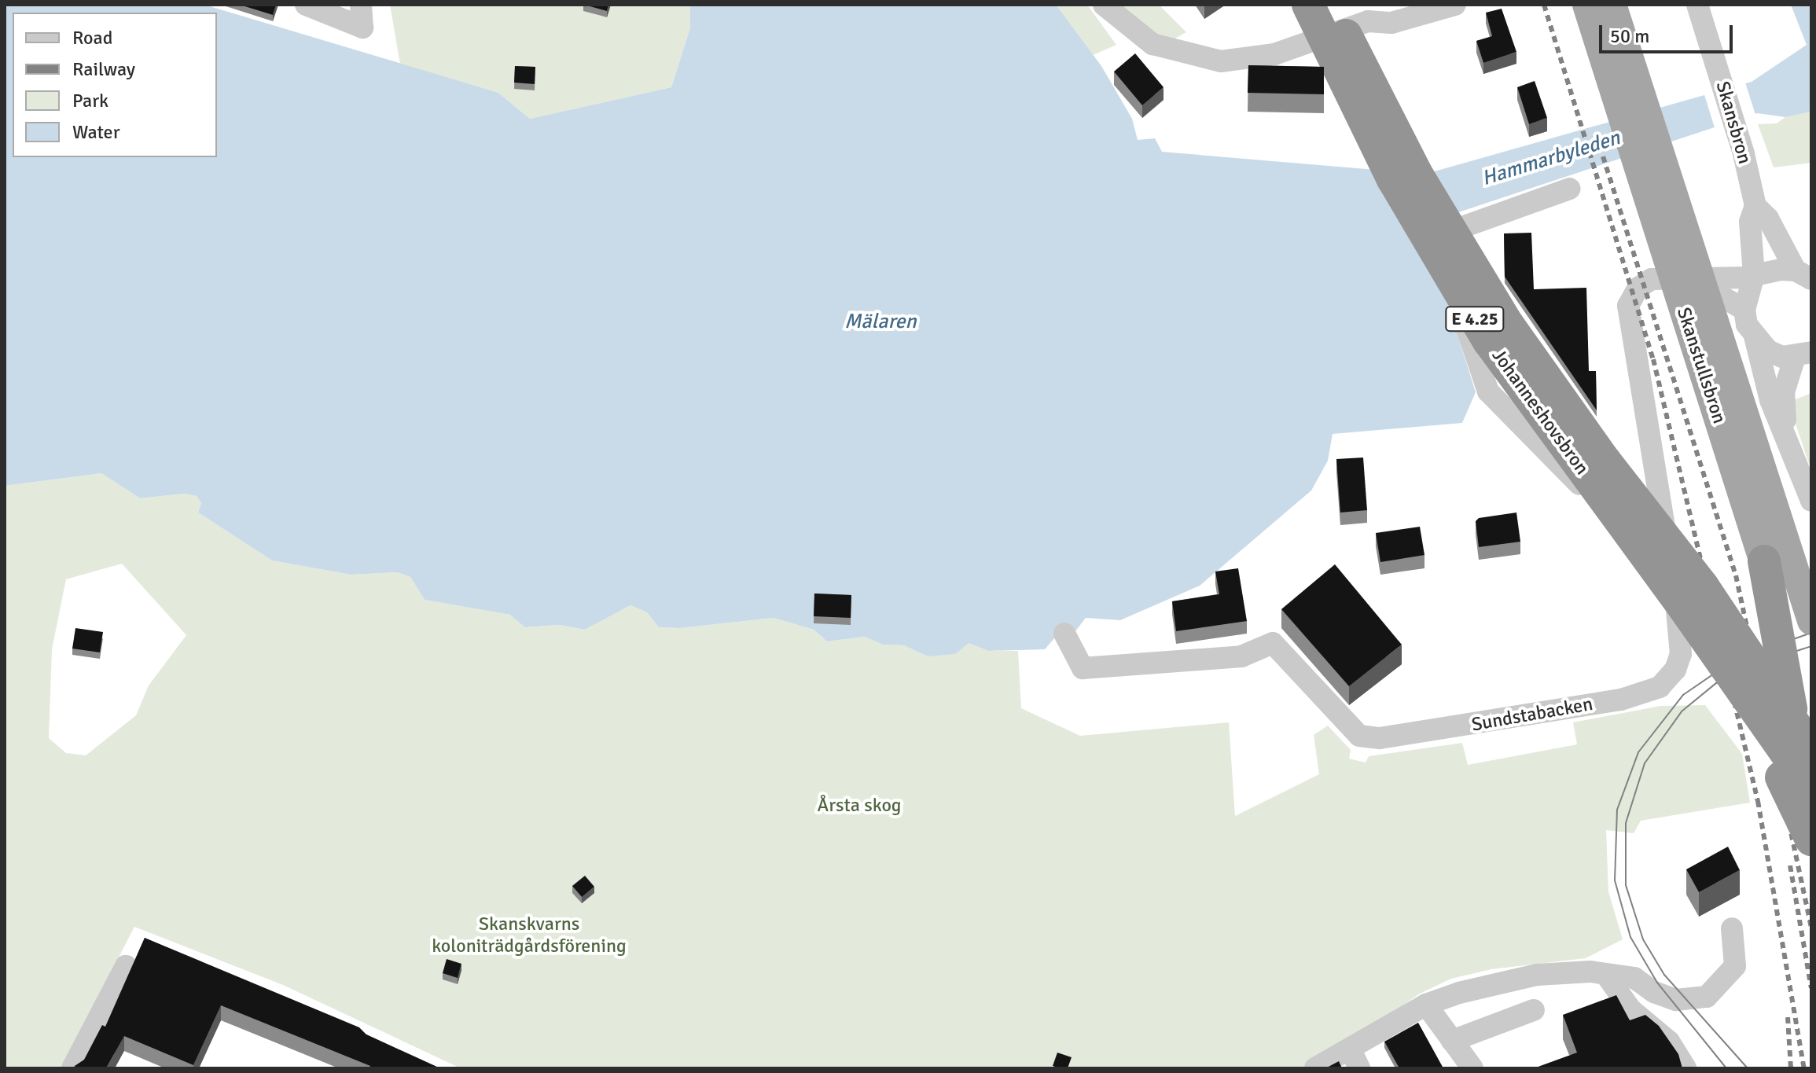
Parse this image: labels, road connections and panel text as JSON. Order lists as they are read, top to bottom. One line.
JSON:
{"streets":{"highway":["E 4.25","Johanneshovsbron"],"main road":["Skanstullsbron"],"street":["Skansbron","Sundstabacken"]},"crossings":[["Skansbron","Sundstabacken"]],"water":["Hammarbyleden","Mälaren"],"parks":["Årsta skog","Skanskvarns koloniträdgårdsförening"],"legend":["Road","Railway","Park","Water"],"scale_bar":"50 m"}
